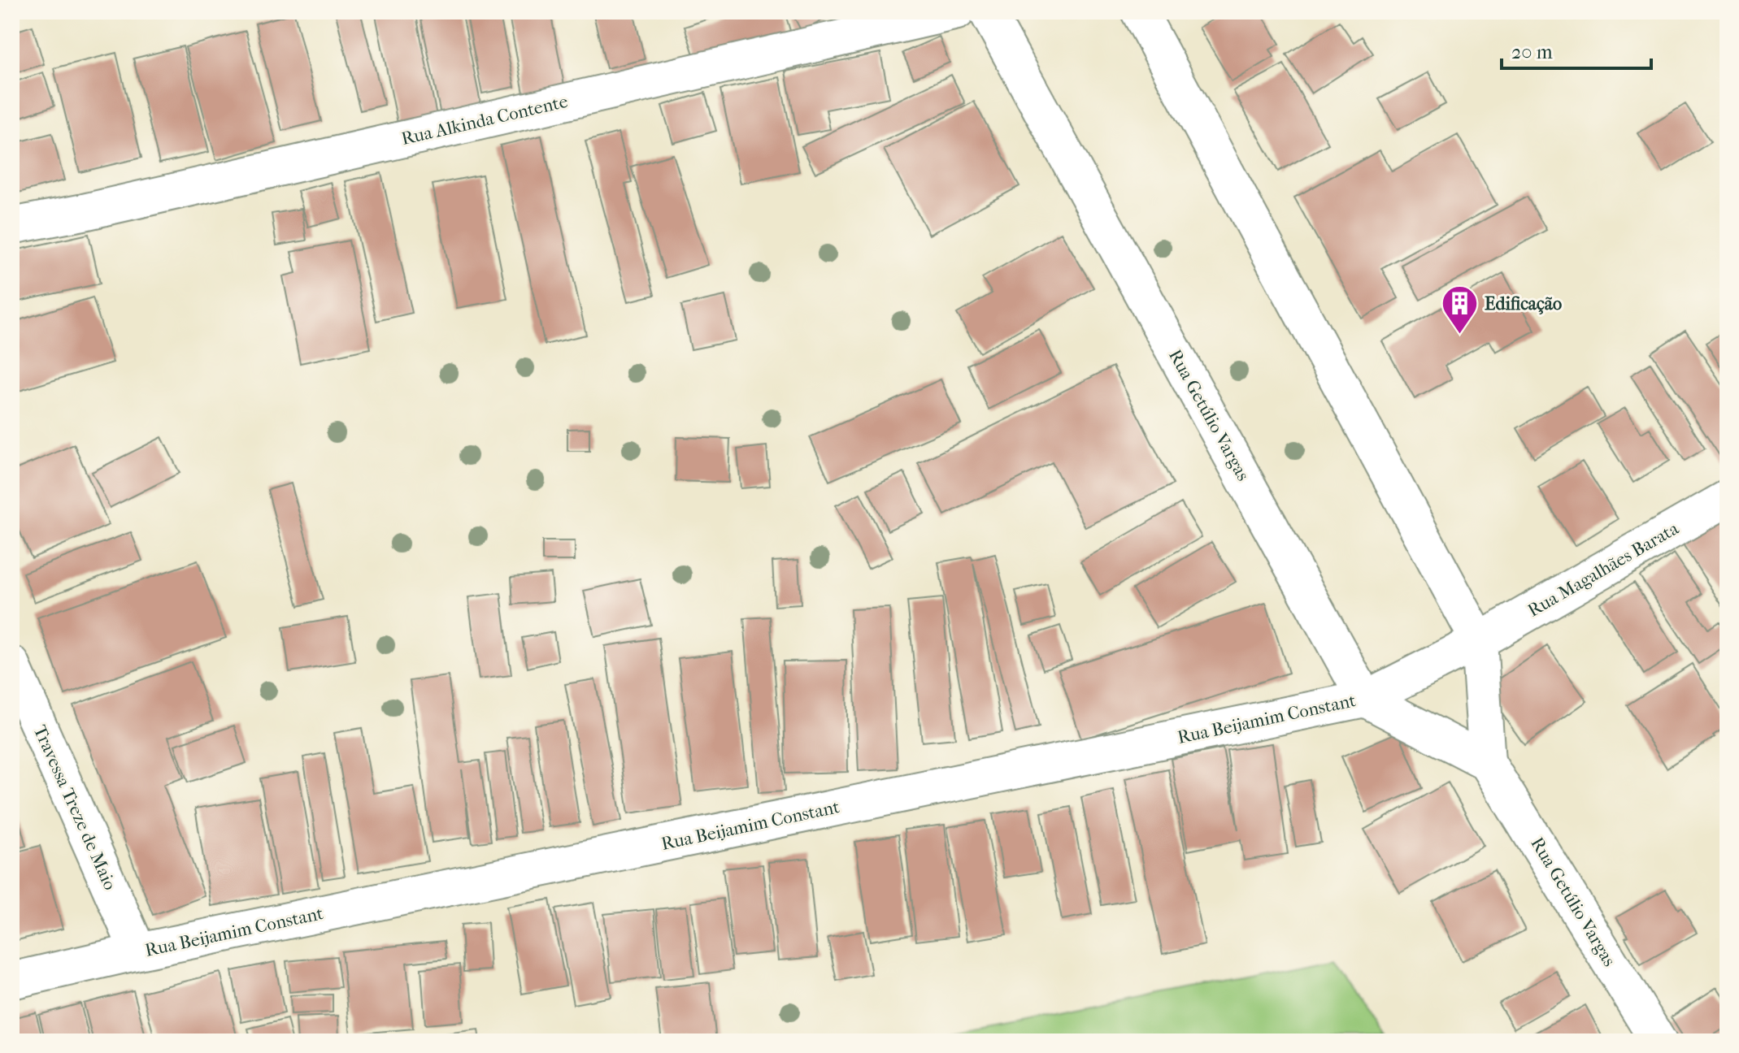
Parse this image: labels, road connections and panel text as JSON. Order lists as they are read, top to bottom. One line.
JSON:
{"streets":{"street":["Rua Alkinda Contente","Rua Getúlio Vargas","Rua Magalhães Barata","Rua Beijamim Constant","Travessa Treze de Maio"]},"crossings":[["Rua Getúlio Vargas","Rua Magalhães Barata"],["Rua Getúlio Vargas","Rua Beijamim Constant"],["Rua Magalhães Barata","Rua Beijamim Constant"],["Rua Beijamim Constant","Travessa Treze de Maio"]],"places":{"building":["Edificação"]},"scale_bar":"20 m"}
